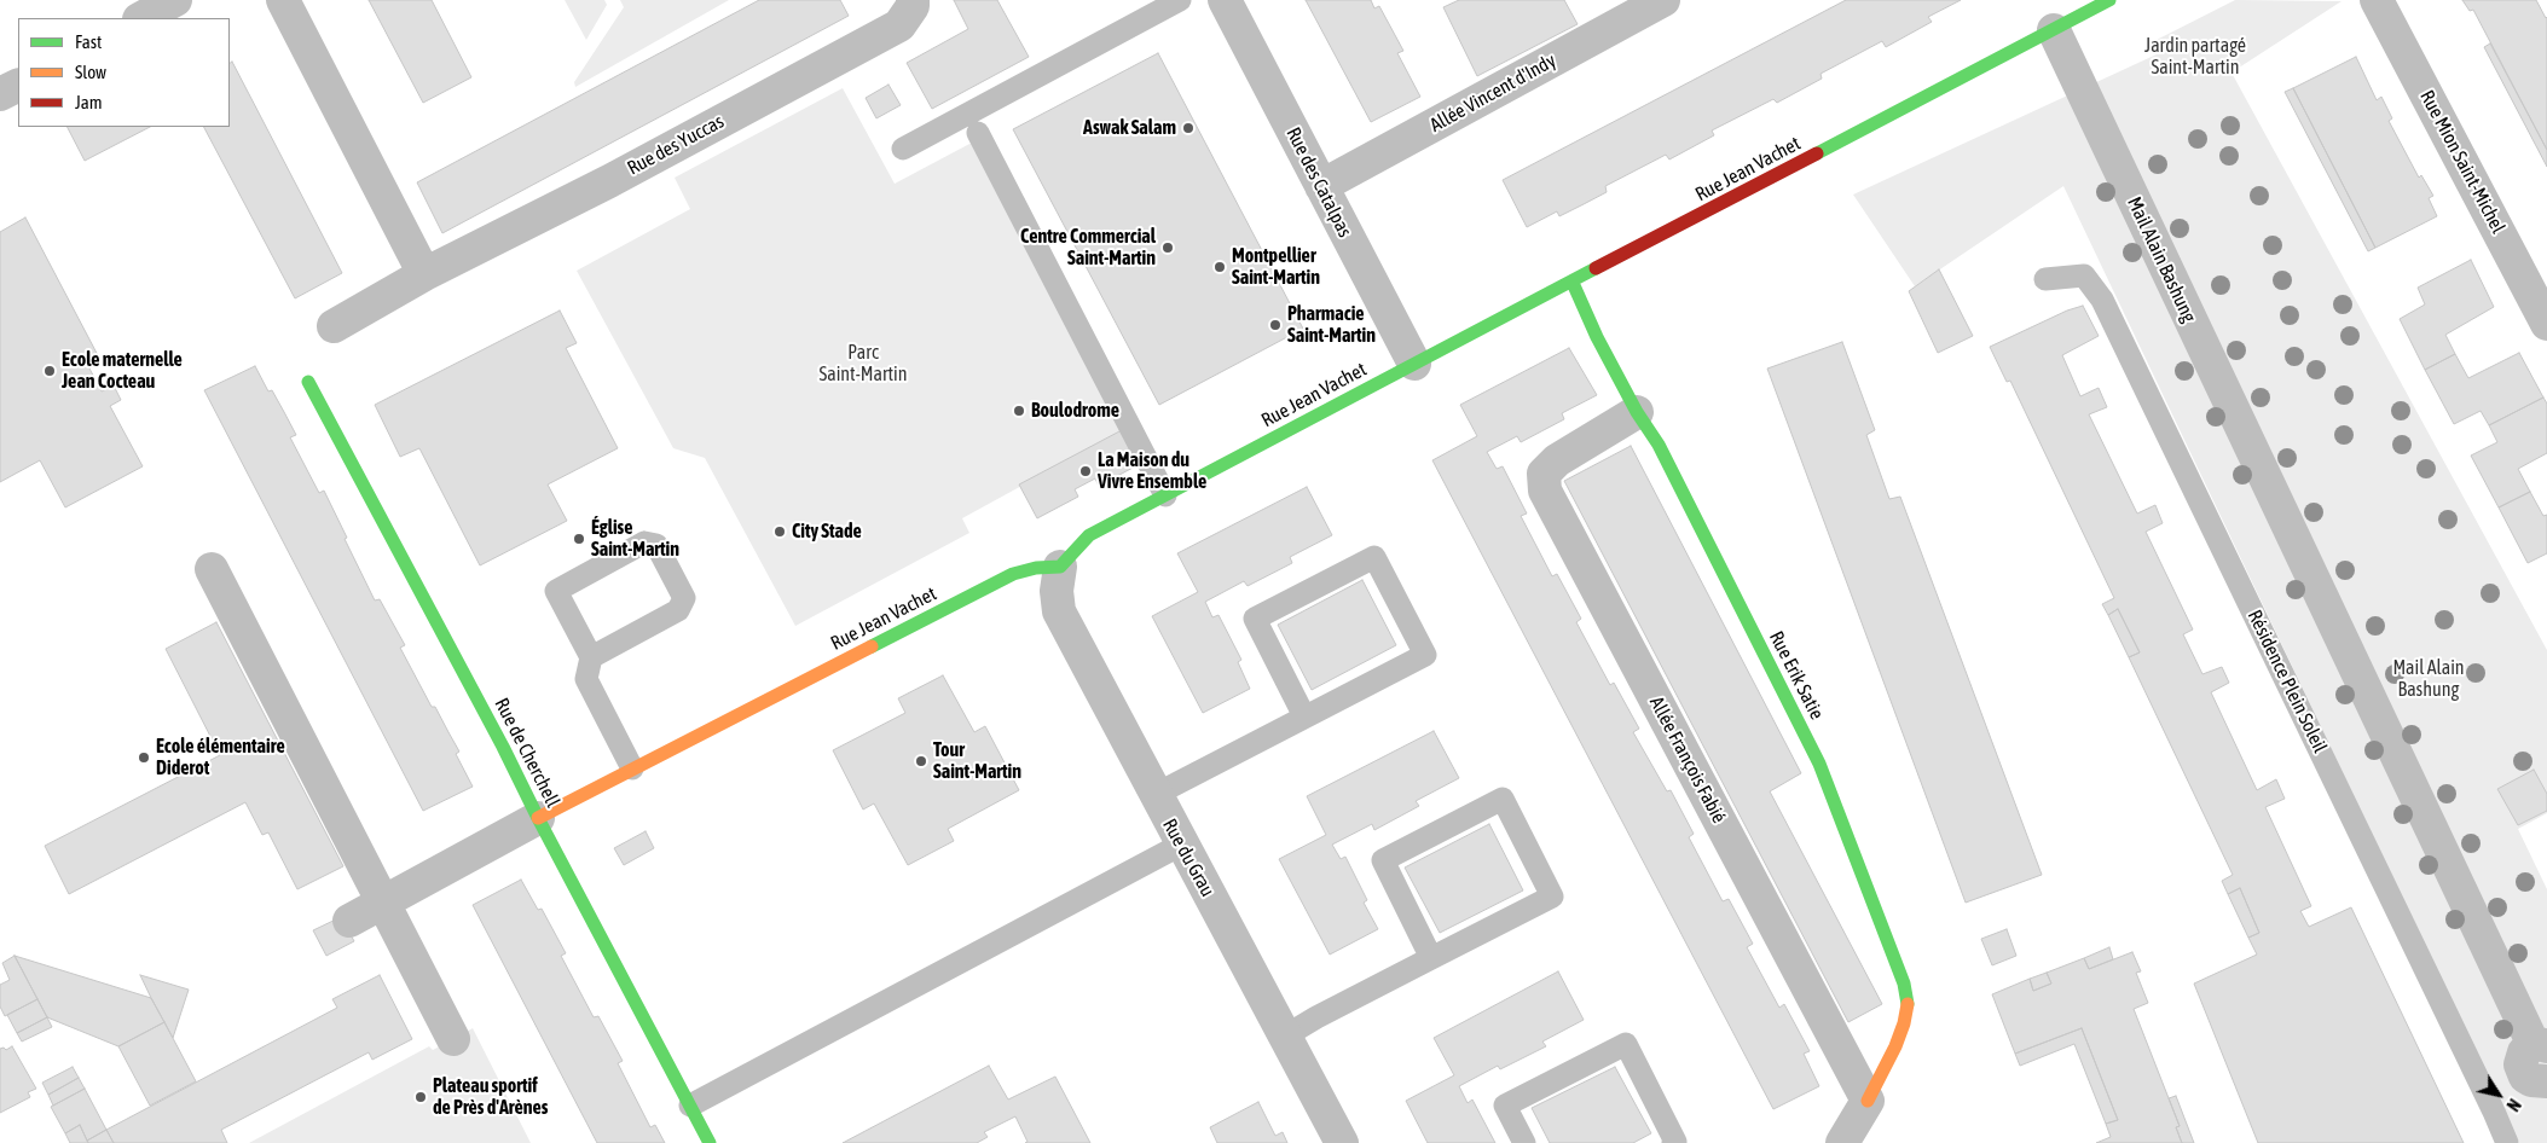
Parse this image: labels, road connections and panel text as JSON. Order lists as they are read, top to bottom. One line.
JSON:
{"streets":{"street":["Allée Vincent d'Indy","Rue des Yuccas","Rue Mion Saint-Michel","Rue Jean Vachet","Rue des Catalpas","Mail Alain Bashung","Rue Erik Satie","Rue de Cherchell","Allée François Fabié","Rue du Grau"],"lane":["Résidence Plein Soleil"]},"crossings":[["Allée Vincent d'Indy","Rue des Catalpas"],["Rue Jean Vachet","Rue des Catalpas"],["Rue Jean Vachet","Mail Alain Bashung"],["Rue Jean Vachet","Rue Erik Satie"],["Rue Jean Vachet","Rue de Cherchell"],["Rue Jean Vachet","Rue du Grau"],["Rue Erik Satie","Allée François Fabié"]],"parks":["Jardin partagé Saint-Martin","Parc Saint-Martin","Mail Alain Bashung"],"places":["Aswak Salam","Centre Commercial Saint-Martin","Montpellier Saint-Martin","Pharmacie Saint-Martin","Ecole maternelle Jean Cocteau","Boulodrome","La Maison du Vivre Ensemble","City Stade","Église Saint-Martin","Ecole élémentaire Diderot","Tour Saint-Martin","Plateau sportif de Près d'Arènes"],"legend":["Fast","Slow","Jam"],"north":"bottom right"}
